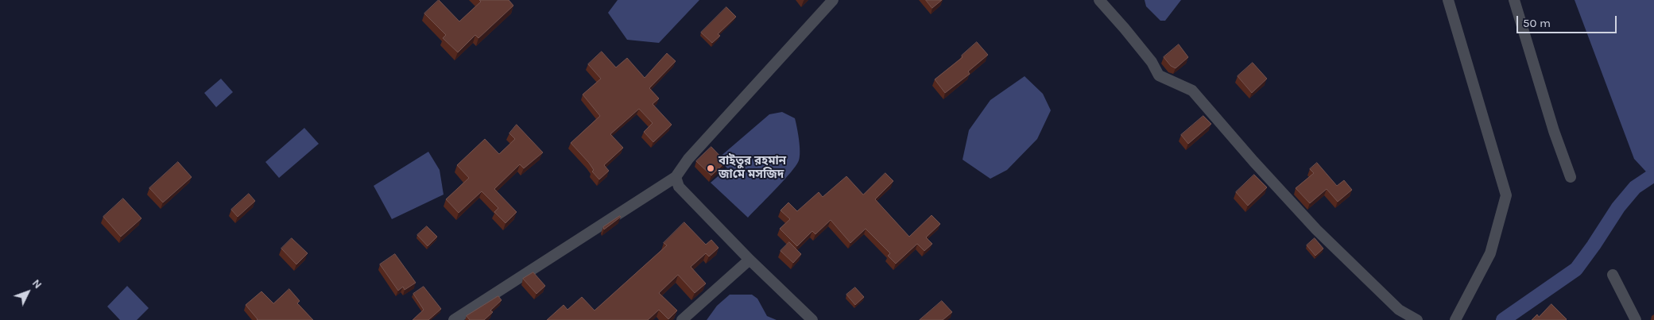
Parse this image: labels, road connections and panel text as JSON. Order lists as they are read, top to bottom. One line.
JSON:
{"places":["বাইতুর রহমান জা‌মে মস‌জিদ"],"scale_bar":"50 m","north":"top right"}
